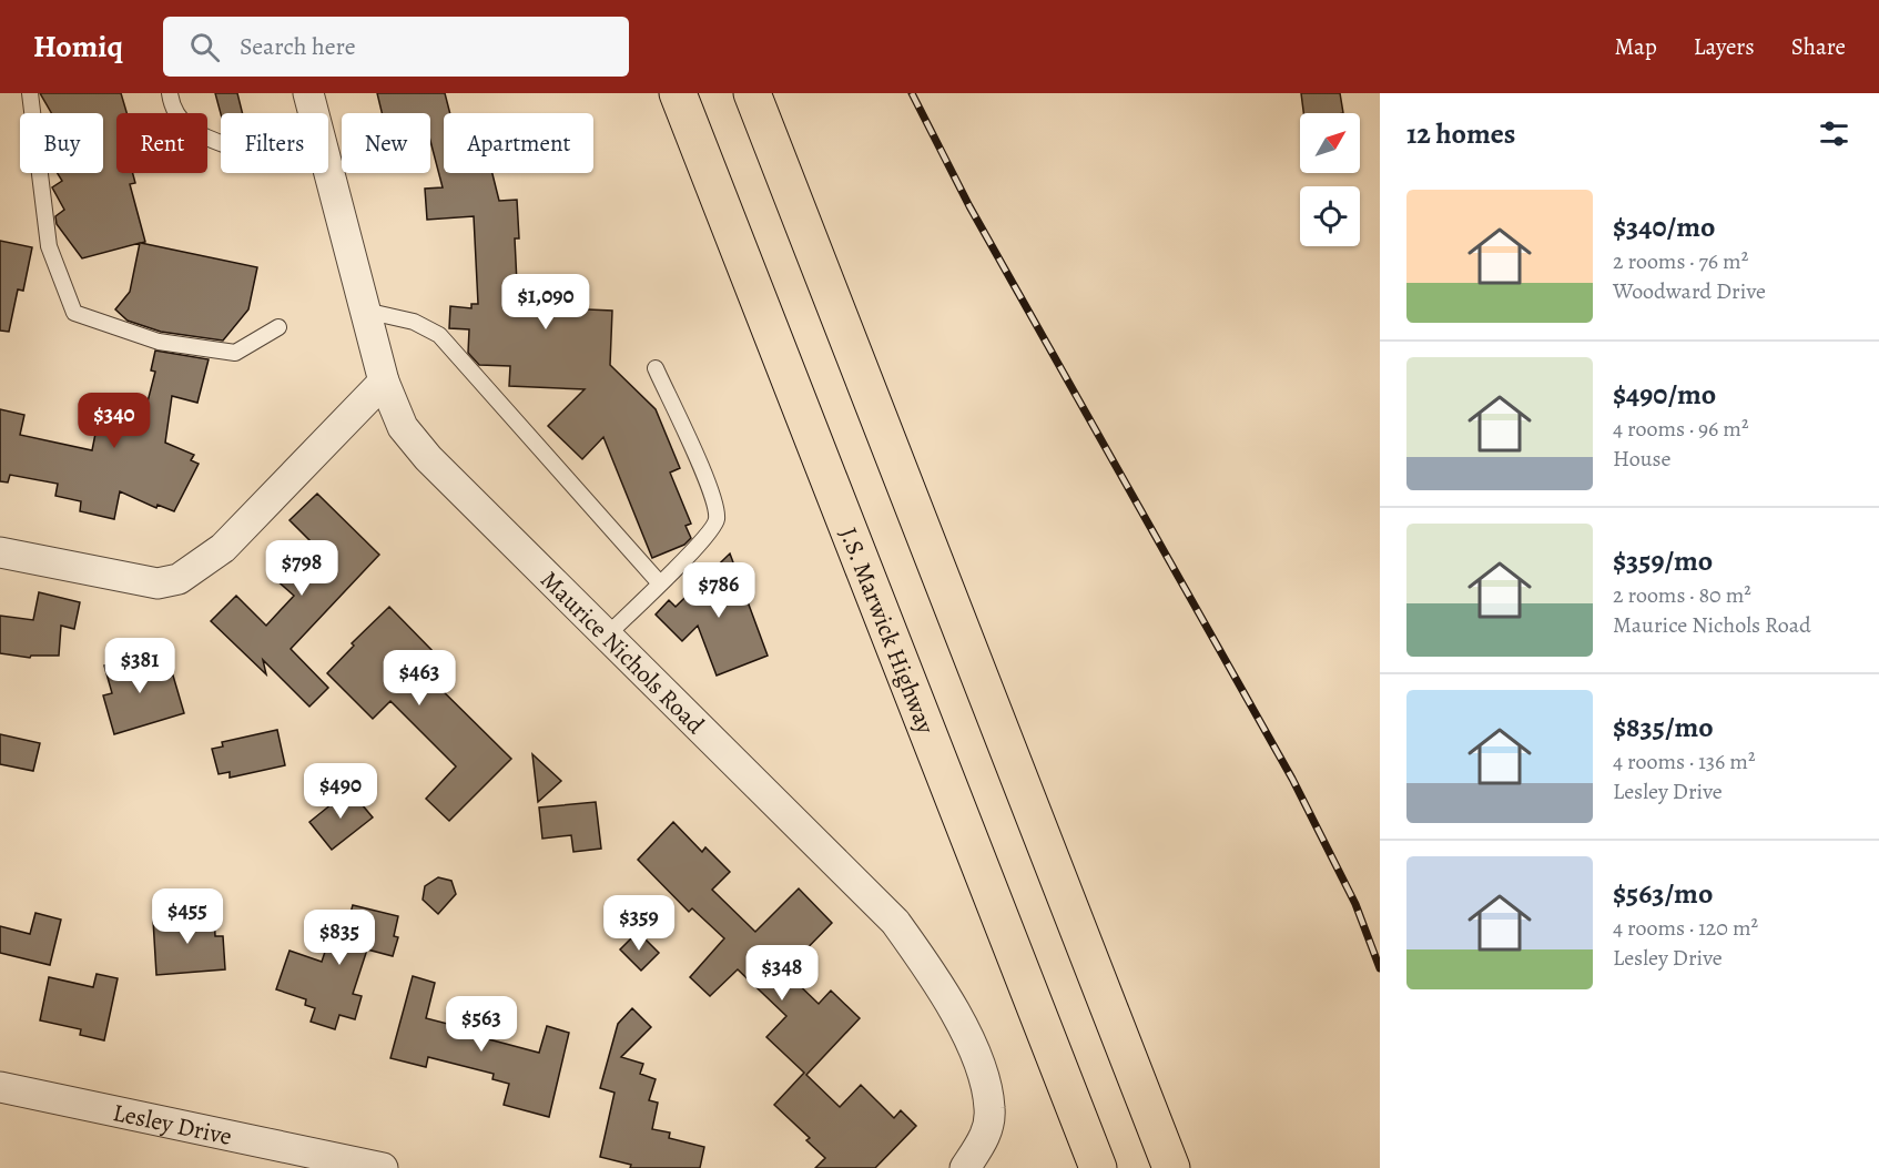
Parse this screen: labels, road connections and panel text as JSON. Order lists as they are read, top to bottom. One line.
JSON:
{"streets":{"highway":["J.S. Marwick Highway"],"street":["Maurice Nichols Road","Lesley Drive"]},"north":"top right","page":{"header":"Homiq","search":"Search here","nav":["Map","Layers","Share"],"heading":"12 homes","chip":["Buy","Rent","Filters","New","Apartment"],"list":[{"name":"$340/mo","note":"2 rooms · 76 m² · Woodward Drive"},{"name":"$490/mo","note":"4 rooms · 96 m² · House"},{"name":"$359/mo","note":"2 rooms · 80 m² · Maurice Nichols Road"},{"name":"$835/mo","note":"4 rooms · 136 m² · Lesley Drive"},{"name":"$563/mo","note":"4 rooms · 120 m² · Lesley Drive"}],"price":["$1,090","$340","$798","$786","$381","$463","$490","$455","$359","$835","$348","$563"]}}
